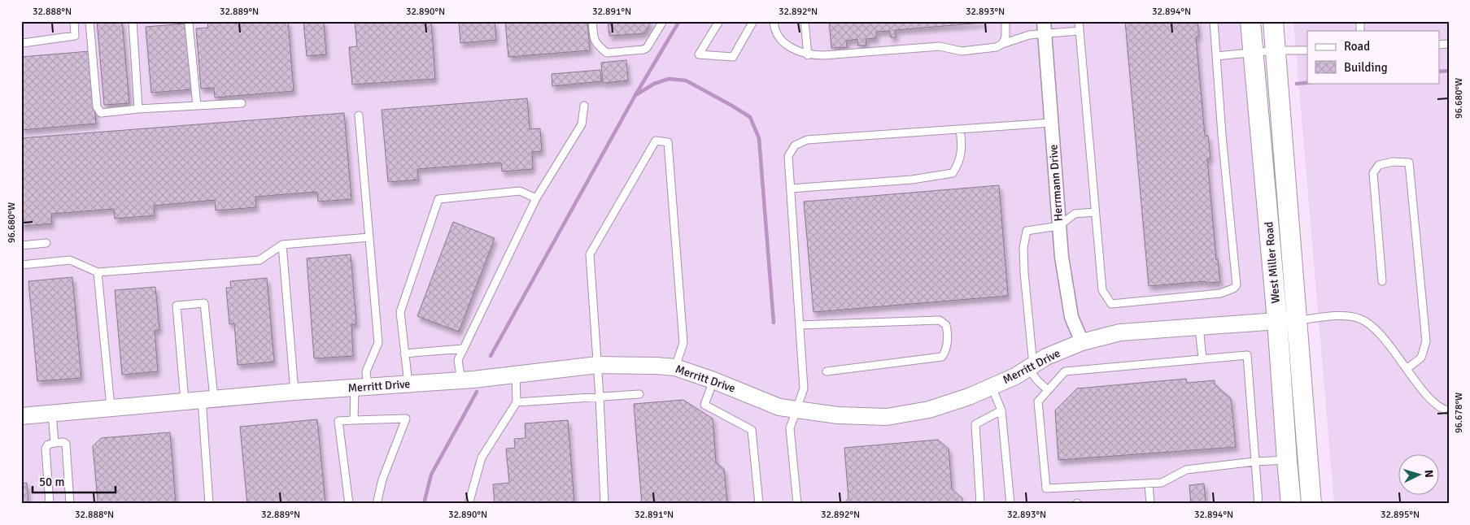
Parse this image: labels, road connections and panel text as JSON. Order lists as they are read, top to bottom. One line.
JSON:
{"streets":{"main road":["West Miller Road"],"street":["Herrmann Drive","Merritt Drive"]},"crossings":[["Herrmann Drive","Merritt Drive"],["West Miller Road","Merritt Drive"]],"legend":["Road","Building"],"scale_bar":"50 m","north":"right","coordinates":["32.888°N","32.889°N","32.890°N","32.891°N","32.892°N","32.893°N","32.894°N","96.680°W","96.678°W","32.895°N"]}
